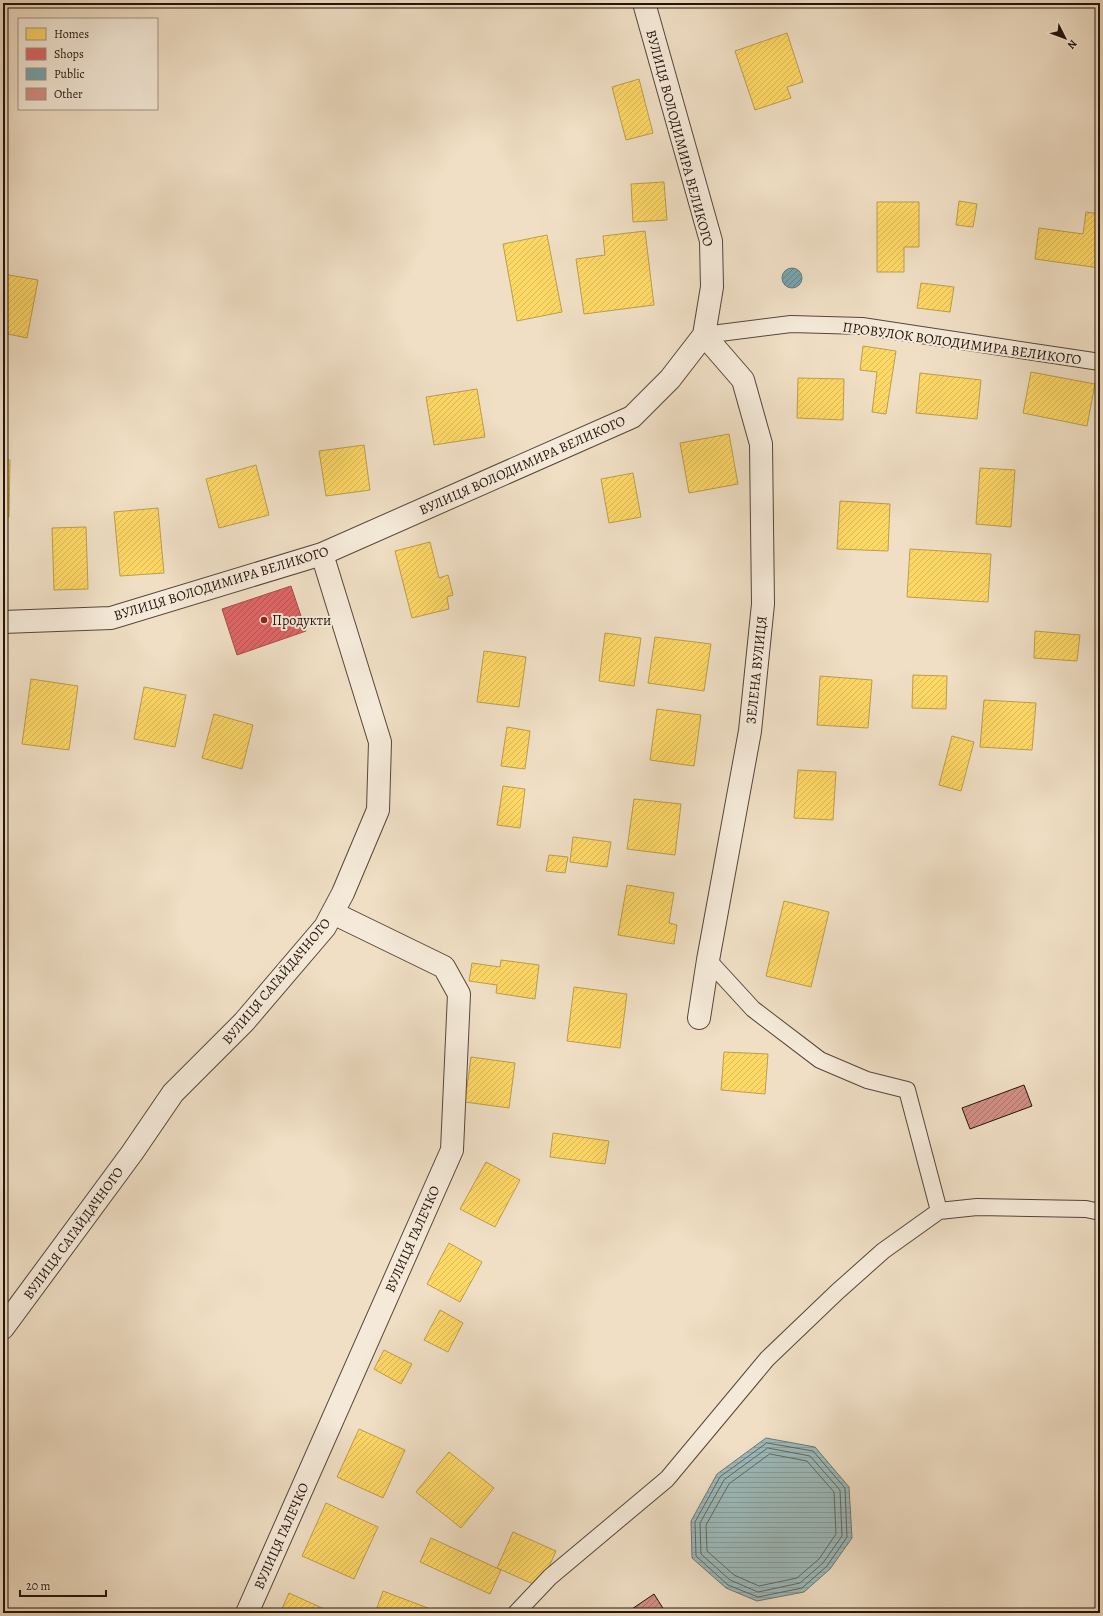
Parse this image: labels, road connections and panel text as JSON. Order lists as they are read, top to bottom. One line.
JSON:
{"streets":{"street":["ВУЛИЦЯ ВОЛОДИМИРА ВЕЛИКОГО","ЗЕЛЕНА ВУЛИЦЯ","ВУЛИЦЯ САГАЙДАЧНОГО","ВУЛИЦЯ ГАЛЕЧКО"],"lane":["ПРОВУЛОК ВОЛОДИМИРА ВЕЛИКОГО"]},"crossings":[["ВУЛИЦЯ ВОЛОДИМИРА ВЕЛИКОГО","ПРОВУЛОК ВОЛОДИМИРА ВЕЛИКОГО"],["ВУЛИЦЯ ВОЛОДИМИРА ВЕЛИКОГО","ЗЕЛЕНА ВУЛИЦЯ"],["ВУЛИЦЯ ВОЛОДИМИРА ВЕЛИКОГО","ВУЛИЦЯ САГАЙДАЧНОГО"],["ПРОВУЛОК ВОЛОДИМИРА ВЕЛИКОГО","ЗЕЛЕНА ВУЛИЦЯ"],["ВУЛИЦЯ САГАЙДАЧНОГО","ВУЛИЦЯ ГАЛЕЧКО"]],"places":["Продукти"],"legend":["Homes","Shops","Public","Other"],"scale_bar":"20 m","north":"bottom right"}
